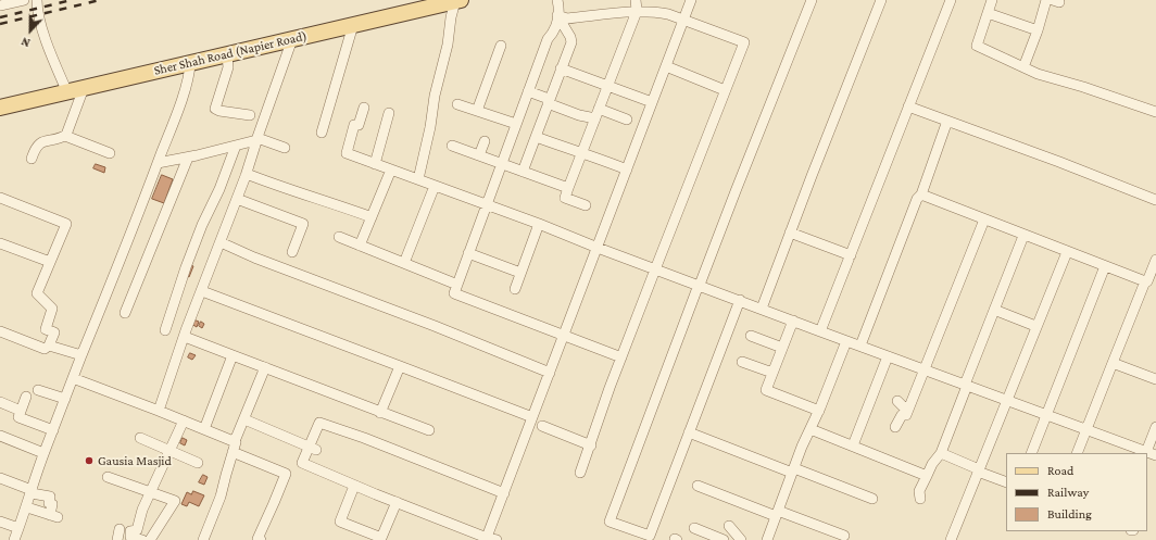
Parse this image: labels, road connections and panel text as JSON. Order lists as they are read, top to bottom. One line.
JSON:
{"streets":{"main road":["Sher Shah Road (Napier Road)"]},"places":["Gausia Masjid"],"legend":["Road","Railway","Building"],"north":"bottom"}
